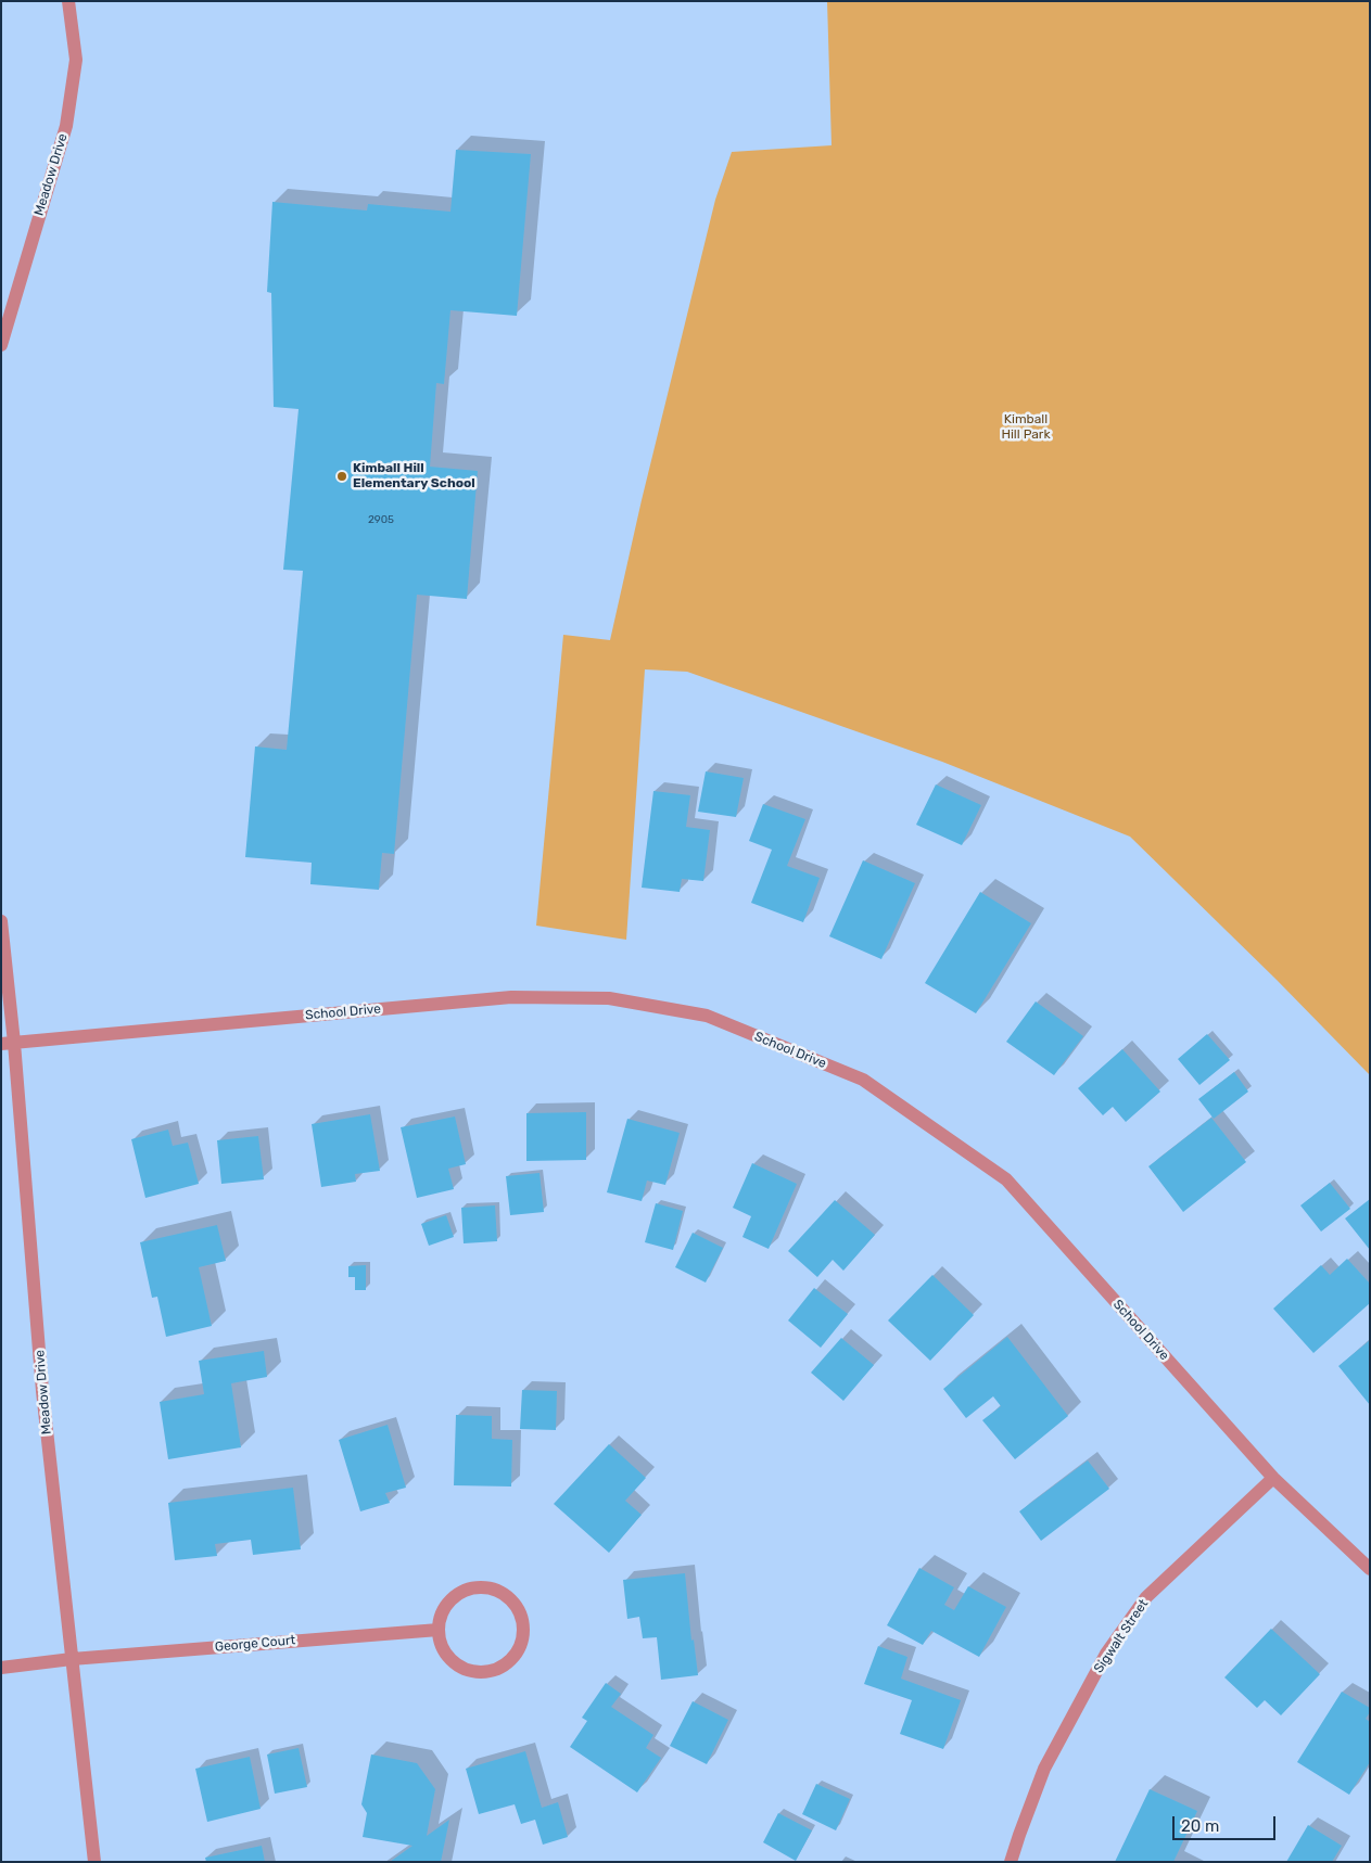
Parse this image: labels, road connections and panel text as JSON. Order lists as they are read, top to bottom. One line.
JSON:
{"streets":{"street":["Meadow Drive","School Drive","Sigwalt Street","George Court"]},"crossings":[["Meadow Drive","School Drive"],["Meadow Drive","George Court"],["School Drive","Sigwalt Street"]],"parks":["Kimball Hill Park"],"places":["Kimball Hill Elementary School"],"house_numbers":["2905"],"scale_bar":"20 m"}
